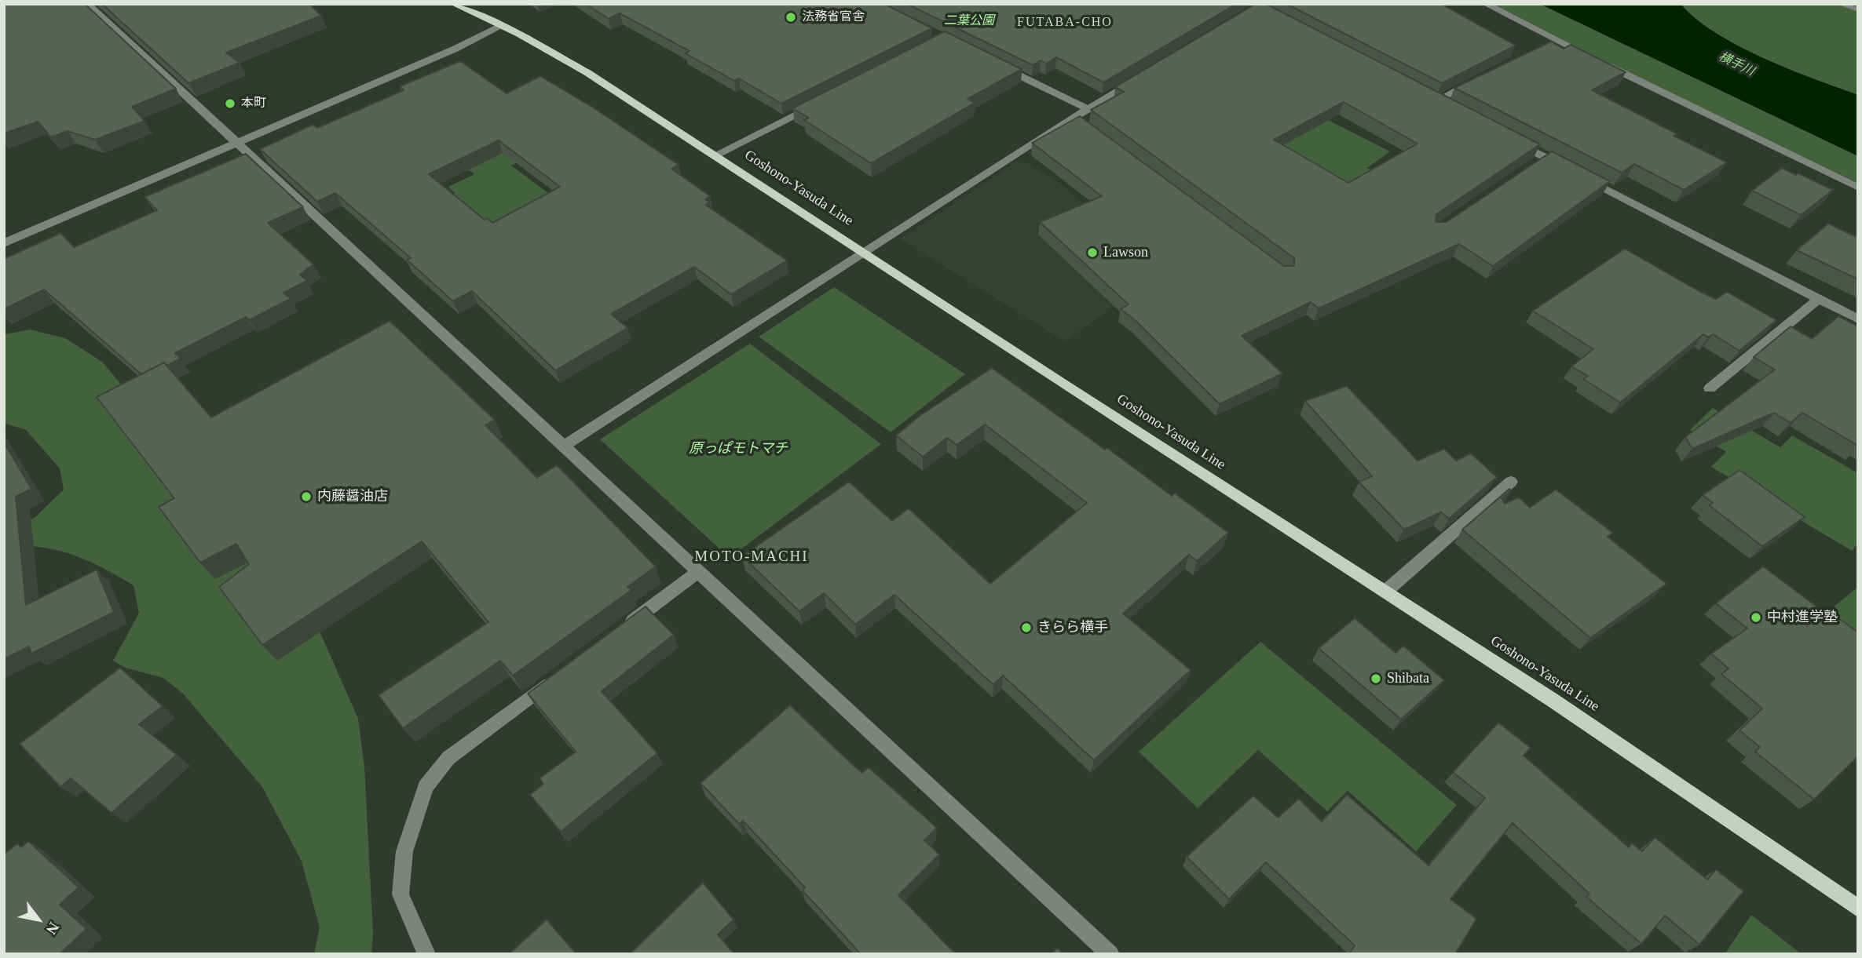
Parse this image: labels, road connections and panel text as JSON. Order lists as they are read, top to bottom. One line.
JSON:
{"streets":{"main road":["Goshono-Yasuda Line"]},"districts":["FUTABA-CHO","MOTO-MACHI"],"water":["横手川"],"parks":["二葉公園","原っぱモトマチ"],"places":["法務省官舎","本町","Lawson","内藤醤油店","中村進学塾","きらら横手","Shibata"],"north":"bottom right"}
